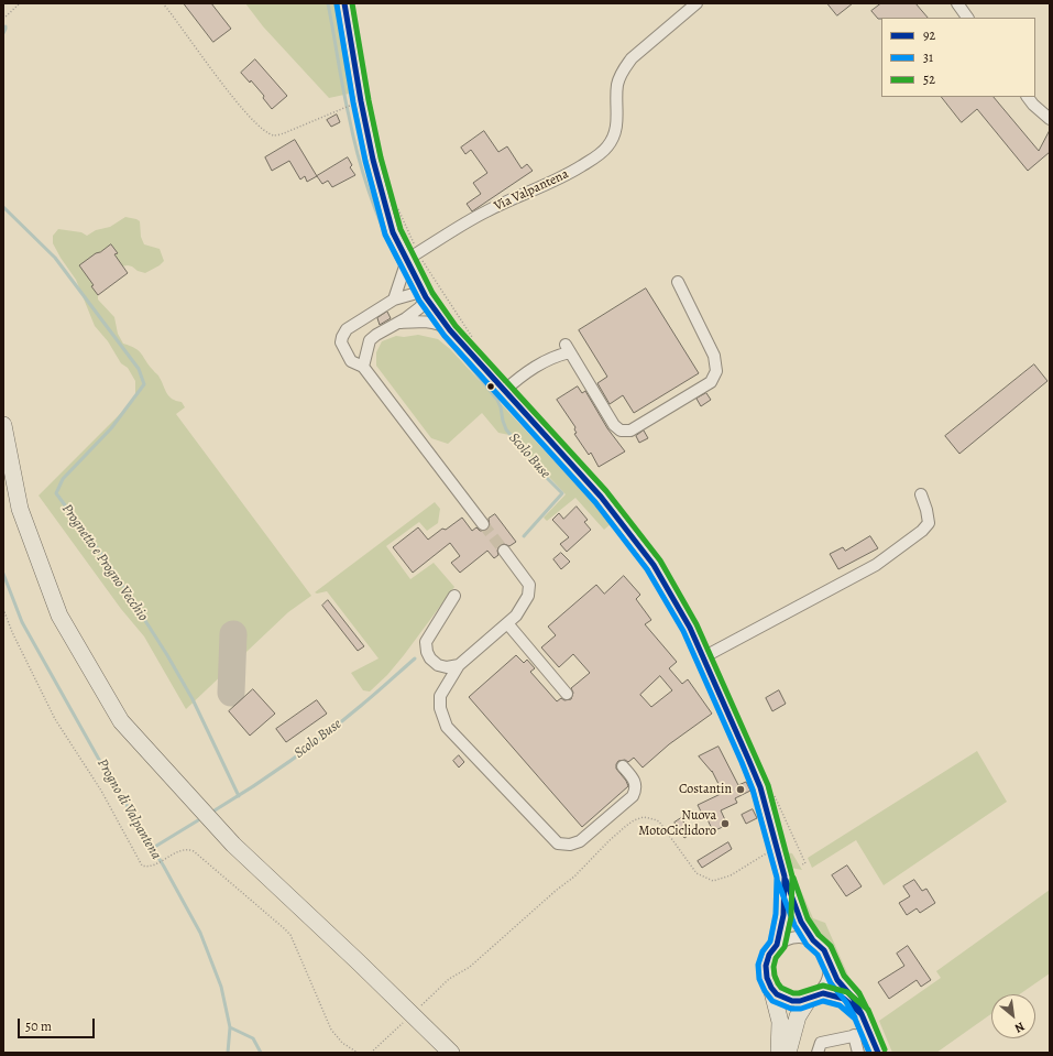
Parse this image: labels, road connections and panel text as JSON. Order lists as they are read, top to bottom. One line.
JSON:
{"streets":{"street":["Via Valpantena"]},"water":["Scolo Buse","Prognetto e Progno Vecchio","Progno di Valpantena"],"places":["Costantin","Nuova MotoCiclidoro"],"lines":["transit line 92","transit line 52","transit line 31"],"legend":["92","31","52"],"scale_bar":"50 m","north":"bottom right"}
